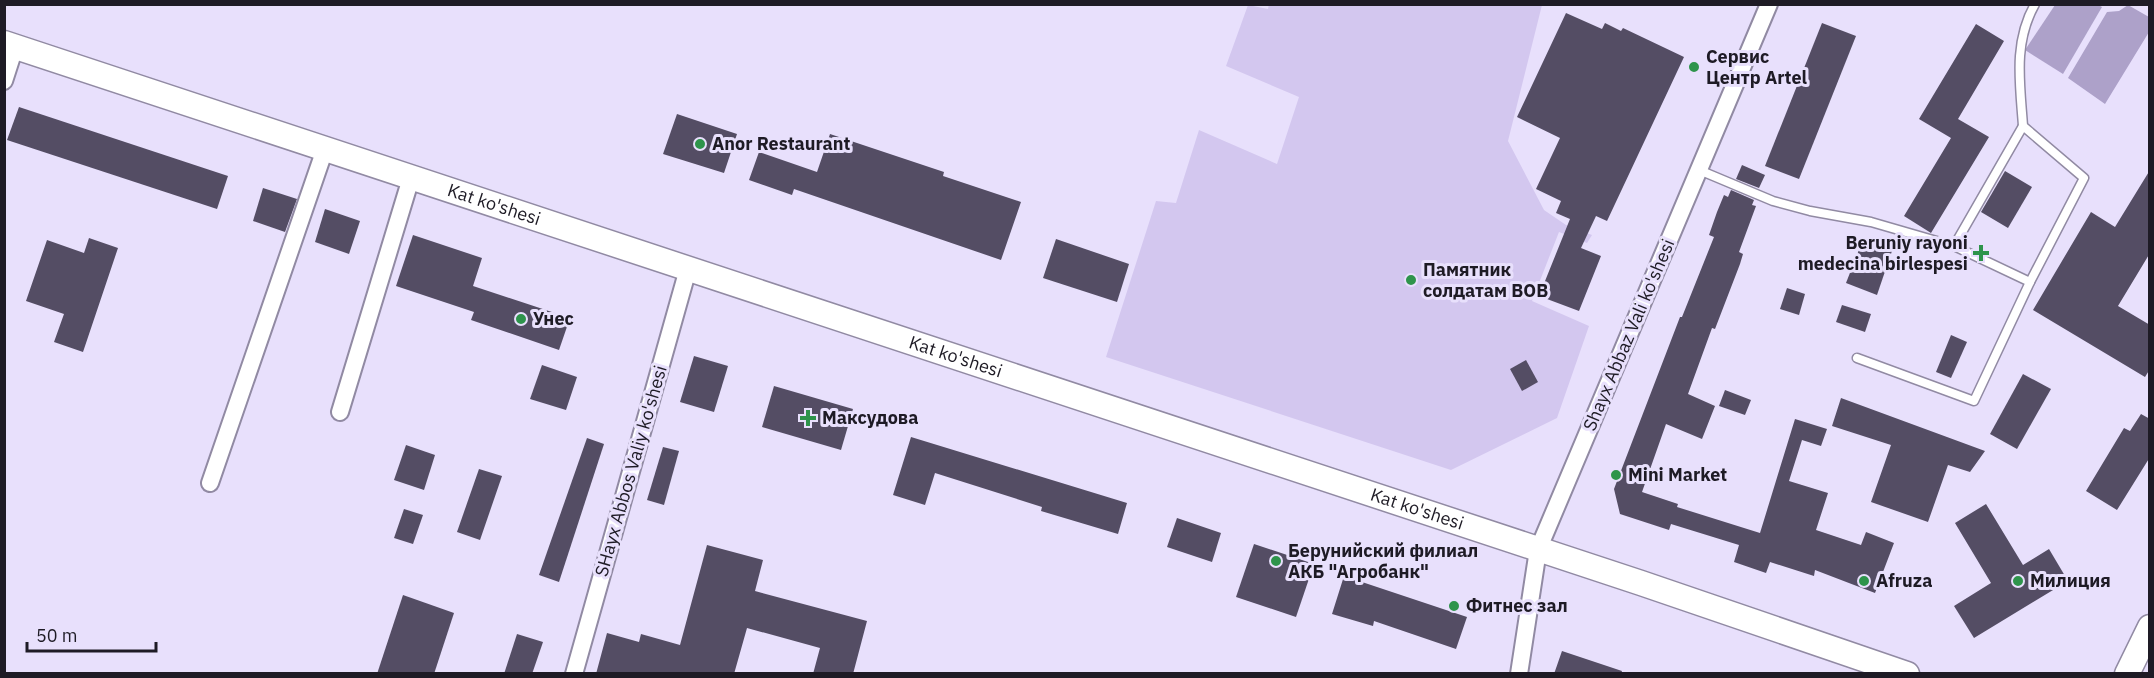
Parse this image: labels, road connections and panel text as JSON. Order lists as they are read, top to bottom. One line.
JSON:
{"streets":{"street":["Kat ko'shesi","Shayx Abbaz Vali ko'shesi","SHayx Abbos Valiy ko'shesi"]},"crossings":[["Kat ko'shesi","Shayx Abbaz Vali ko'shesi"],["Kat ko'shesi","SHayx Abbos Valiy ko'shesi"]],"places":{"other":["Сервис Центр Artel","Anor Restaurant","Памятник солдатам ВОВ","Унес","Mini Market","Берунийский филиал АКБ \"Агробанк\"","Afruza","Милиция","Фитнес зал"],"health":["Beruniy rayoni medecina birlespesi","Максудова"]},"scale_bar":"50 m"}
